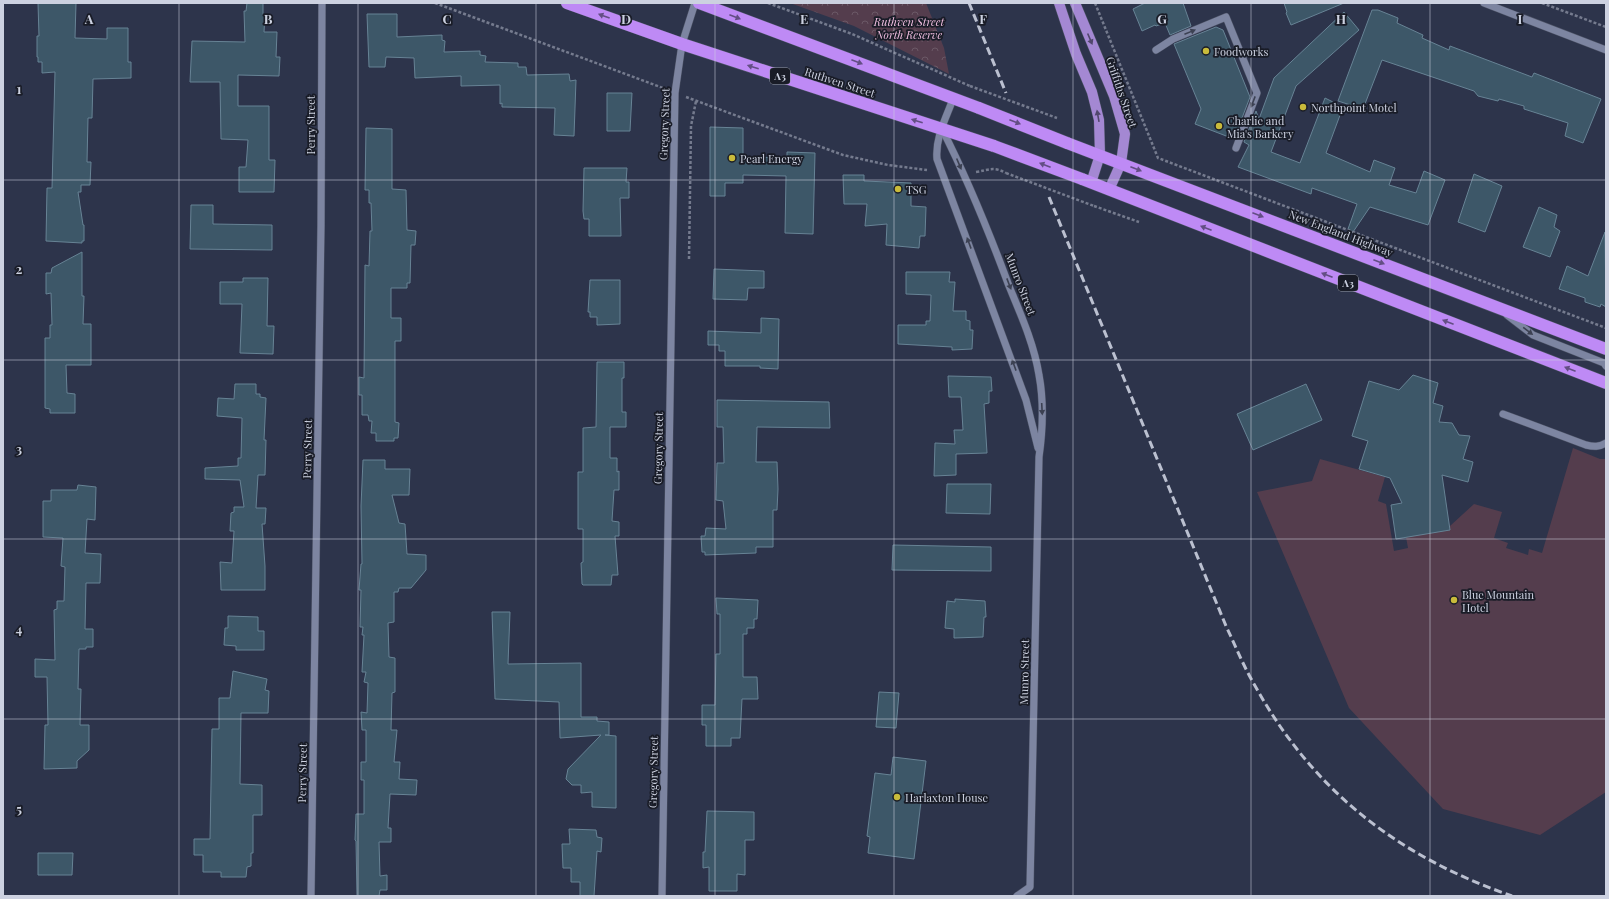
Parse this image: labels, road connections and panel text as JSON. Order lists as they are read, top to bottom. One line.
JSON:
{"streets":{"highway":["A3","Ruthven Street","New England Highway"],"main road":["Griffiths Street"],"street":["Gregory Street","Perry Street","Munro Street"]},"crossings":[["A3","Ruthven Street"],["A3","Griffiths Street"],["Ruthven Street","Gregory Street"],["Ruthven Street","New England Highway"],["Ruthven Street","Munro Street"],["Griffiths Street","New England Highway"]],"parks":["Ruthven Street North Reserve"],"places":["Foodworks","Northpoint Motel","Charlie and Mia's Barkery","Pearl Energy","TSG","Blue Mountain Hotel","Harlaxton House"],"grid":{"columns":["A","B","C","D","E","F","G","H","I"],"rows":["1","2","3","4","5"]}}
